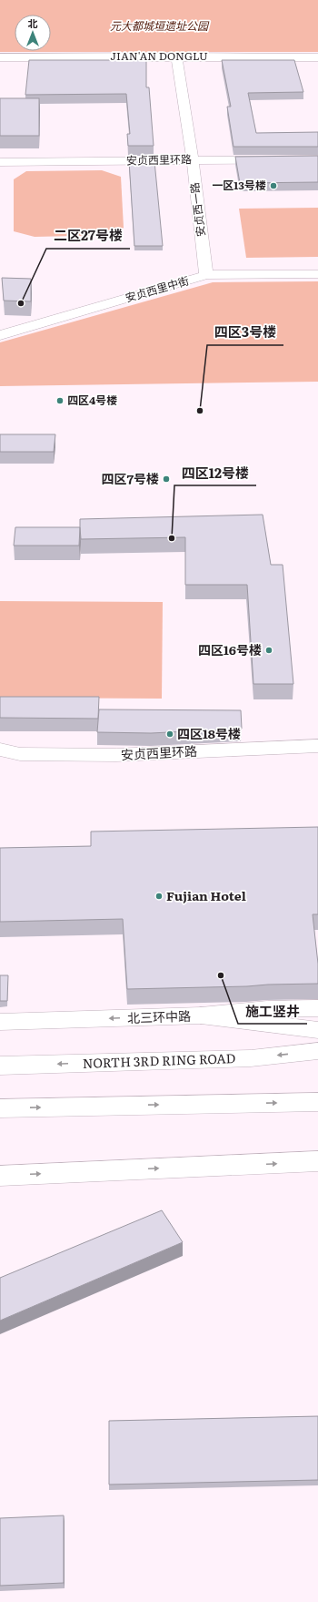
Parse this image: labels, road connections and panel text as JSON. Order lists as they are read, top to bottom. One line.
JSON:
{"streets":{"main road":["JIAN'AN DONGLU","安贞西里环路","安贞西一路","安贞西里中街","北三环中路","NORTH 3RD RING ROAD"]},"crossings":[["JIAN'AN DONGLU","安贞西一路"],["安贞西里环路","安贞西一路"],["安贞西一路","安贞西里中街"]],"parks":["元大都城垣遗址公园"],"places":["一区13号楼","二区27号楼","四区4号楼","四区3号楼","四区7号楼","四区12号楼","四区16号楼","四区18号楼","Fujian Hotel","施工竖井"],"north":"top"}
